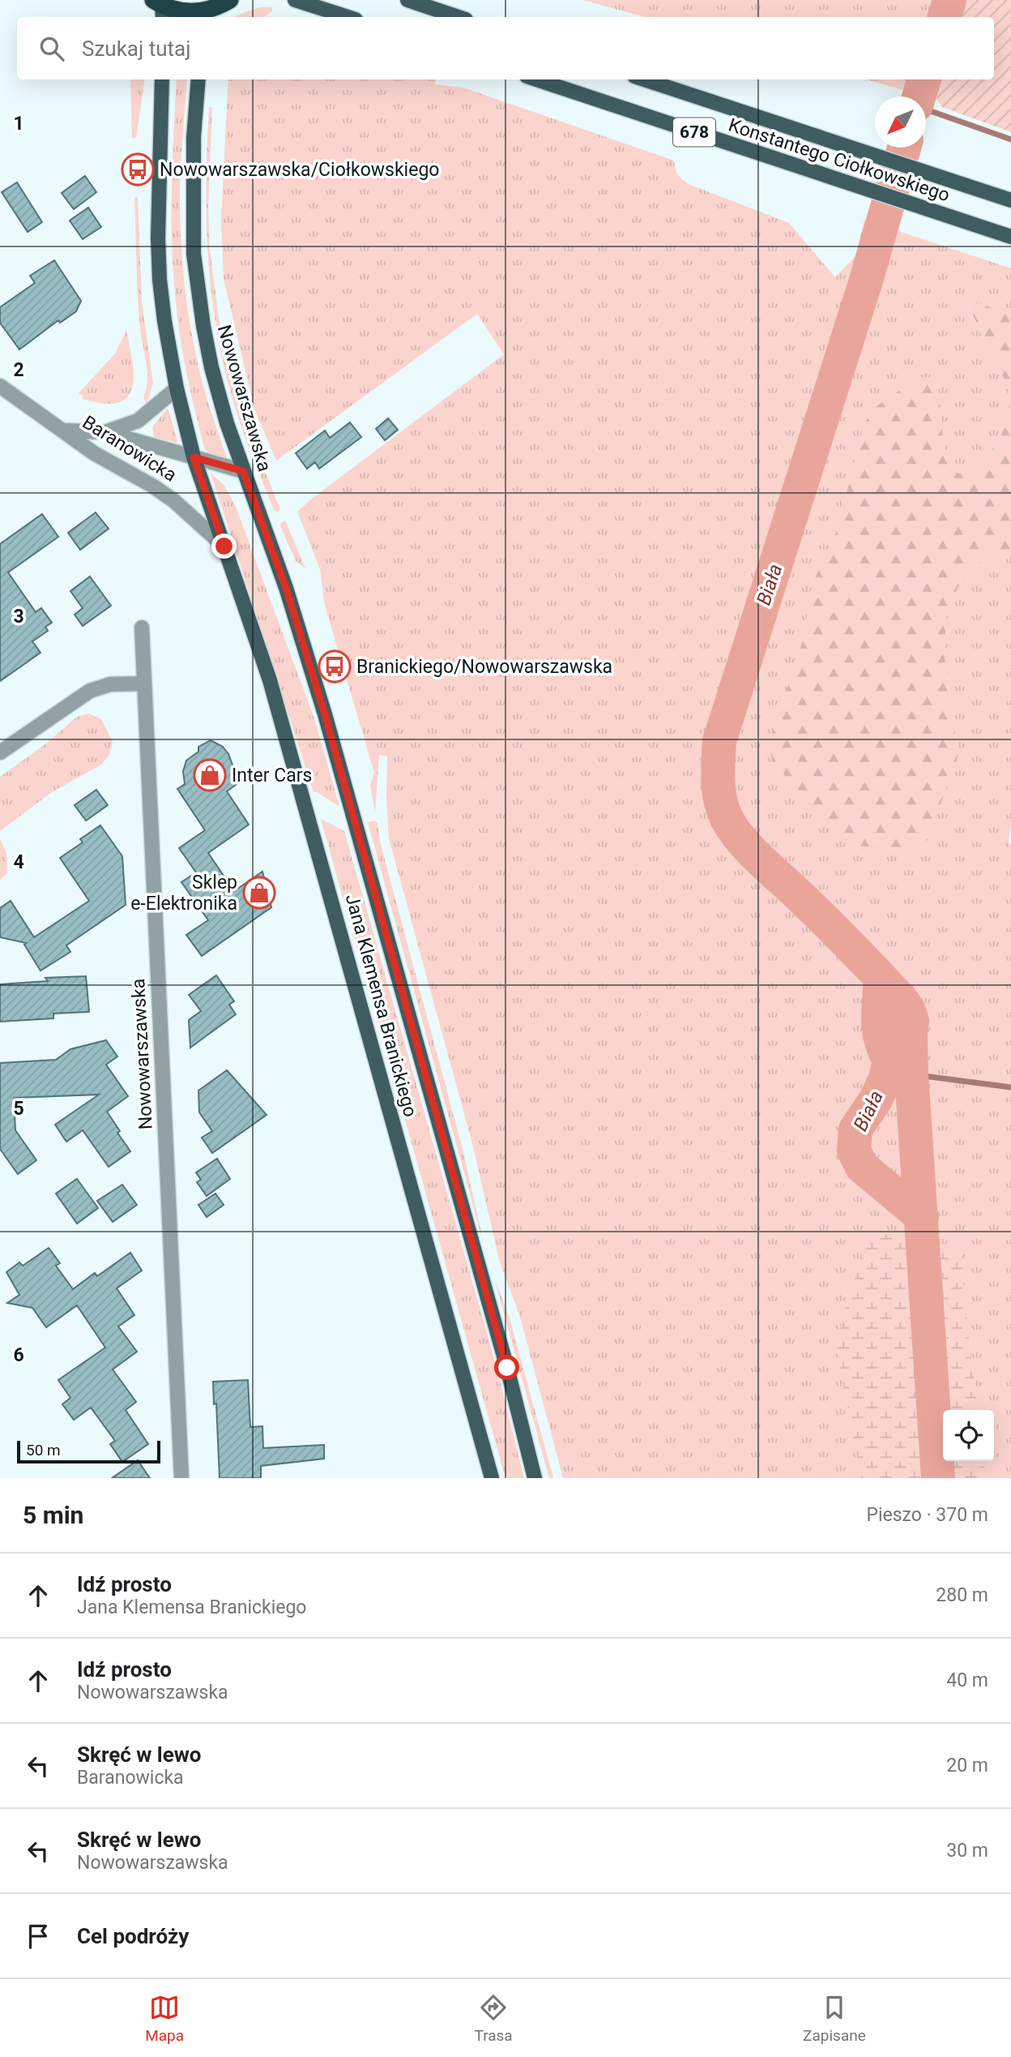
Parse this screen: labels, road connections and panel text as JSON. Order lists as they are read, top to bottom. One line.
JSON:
{"streets":{"main road":["678","Konstantego Ciołkowskiego","Nowowarszawska","Jana Klemensa Branickiego"],"street":["Baranowicka"]},"crossings":[["Nowowarszawska","Baranowicka"],["Nowowarszawska","Jana Klemensa Branickiego"],["Baranowicka","Jana Klemensa Branickiego"]],"water":["Biała"],"places":{"bus stop":["Nowowarszawska/Ciołkowskiego","Branickiego/Nowowarszawska"],"shop":["Inter Cars","Sklep e-Elektronika"]},"scale_bar":"50 m","north":"bottom left","page":{"search":"Szukaj tutaj","scale":"50 m","heading":["5 min","Pieszo · 370 m"],"list":[["Idź prosto","Jana Klemensa Branickiego","280 m"],["Idź prosto","Nowowarszawska","40 m"],["Skręć w lewo","Baranowicka","20 m"],["Skręć w lewo","Nowowarszawska","30 m"],"Cel podróży"],"nav":["Mapa","Trasa","Zapisane"]},"grid":{"rows":["1","2","3","4","5","6"]}}
